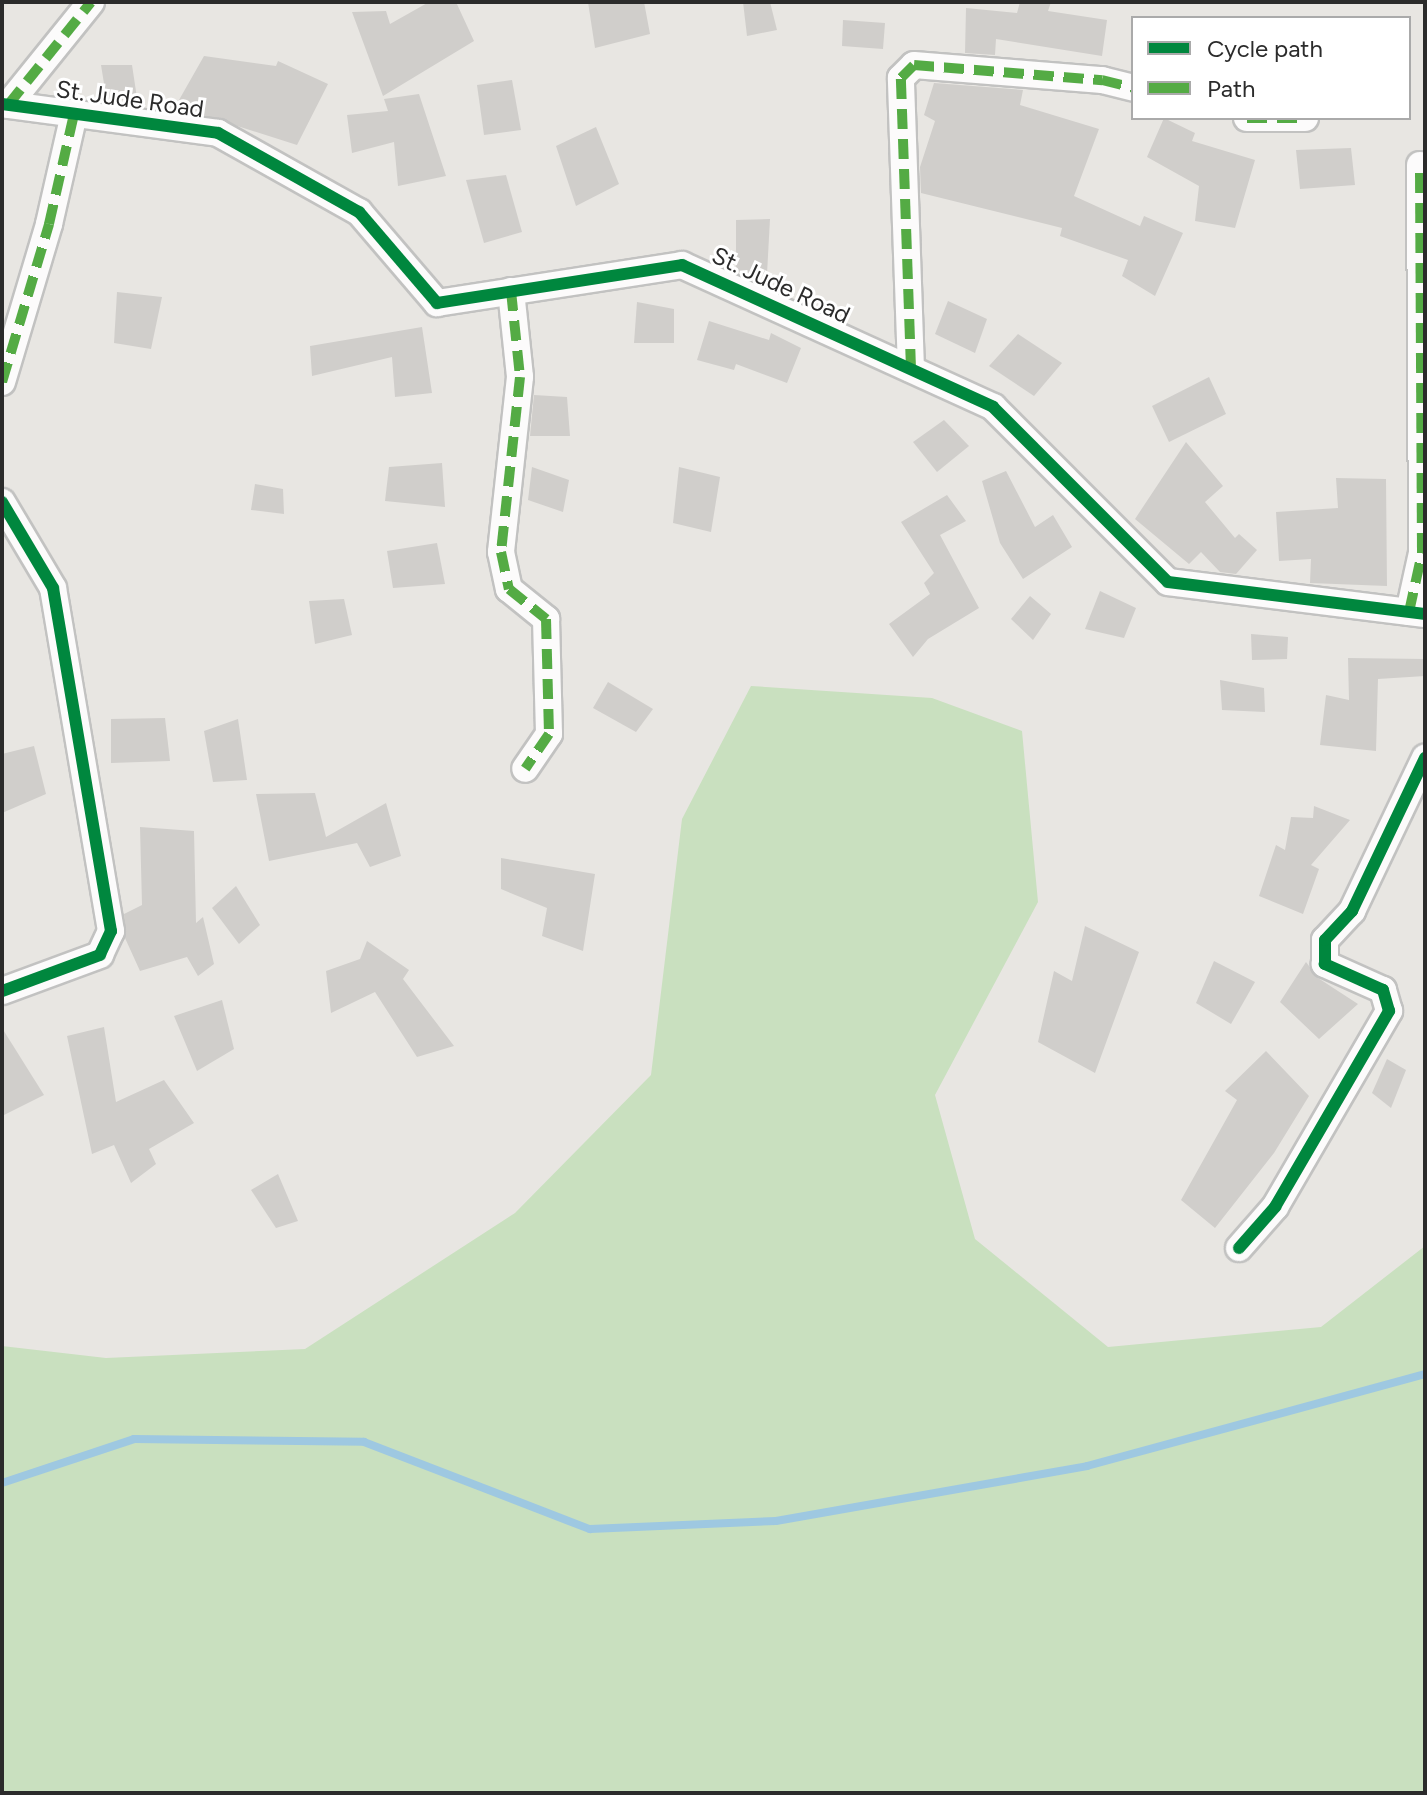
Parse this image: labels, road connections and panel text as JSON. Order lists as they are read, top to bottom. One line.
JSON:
{"streets":{"street":["St. Jude Road"]},"legend":["Cycle path","Path"]}
